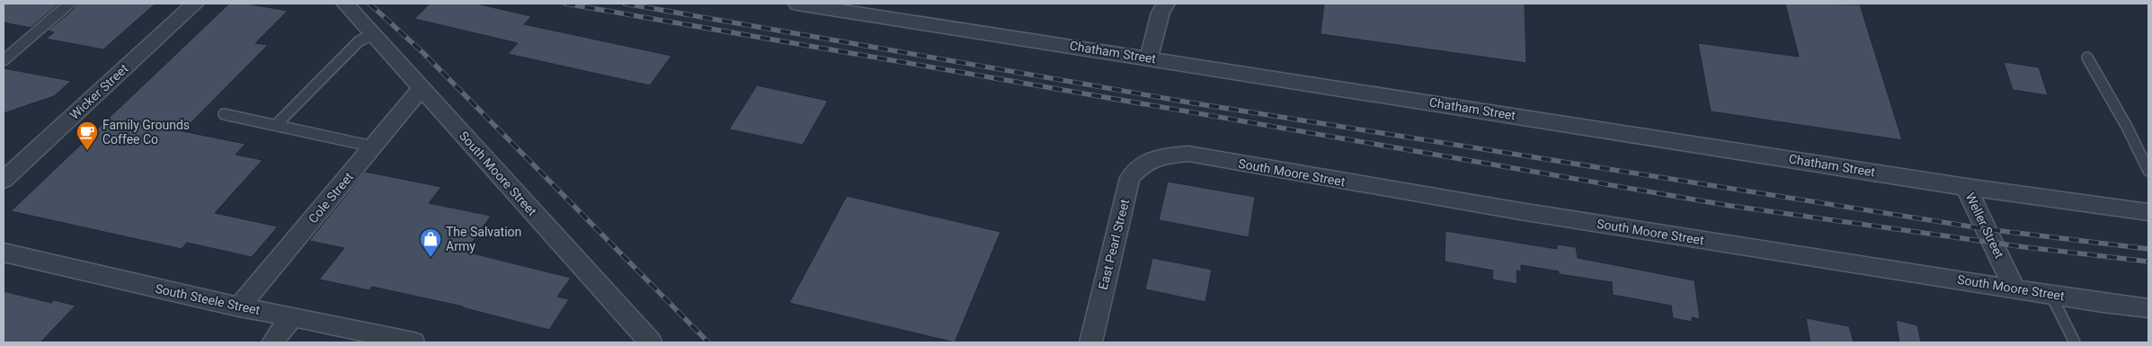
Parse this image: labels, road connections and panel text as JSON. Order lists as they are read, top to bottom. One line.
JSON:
{"streets":{"street":["Chatham Street","Wicker Street","South Moore Street","Cole Street","Weller Street","East Pearl Street","South Steele Street"]},"crossings":[["Chatham Street","Weller Street"],["South Moore Street","Cole Street"],["South Moore Street","Weller Street"],["South Moore Street","East Pearl Street"],["Cole Street","South Steele Street"]],"places":{"cafe":["Family Grounds Coffee Co"],"shop":["The Salvation Army"]}}
